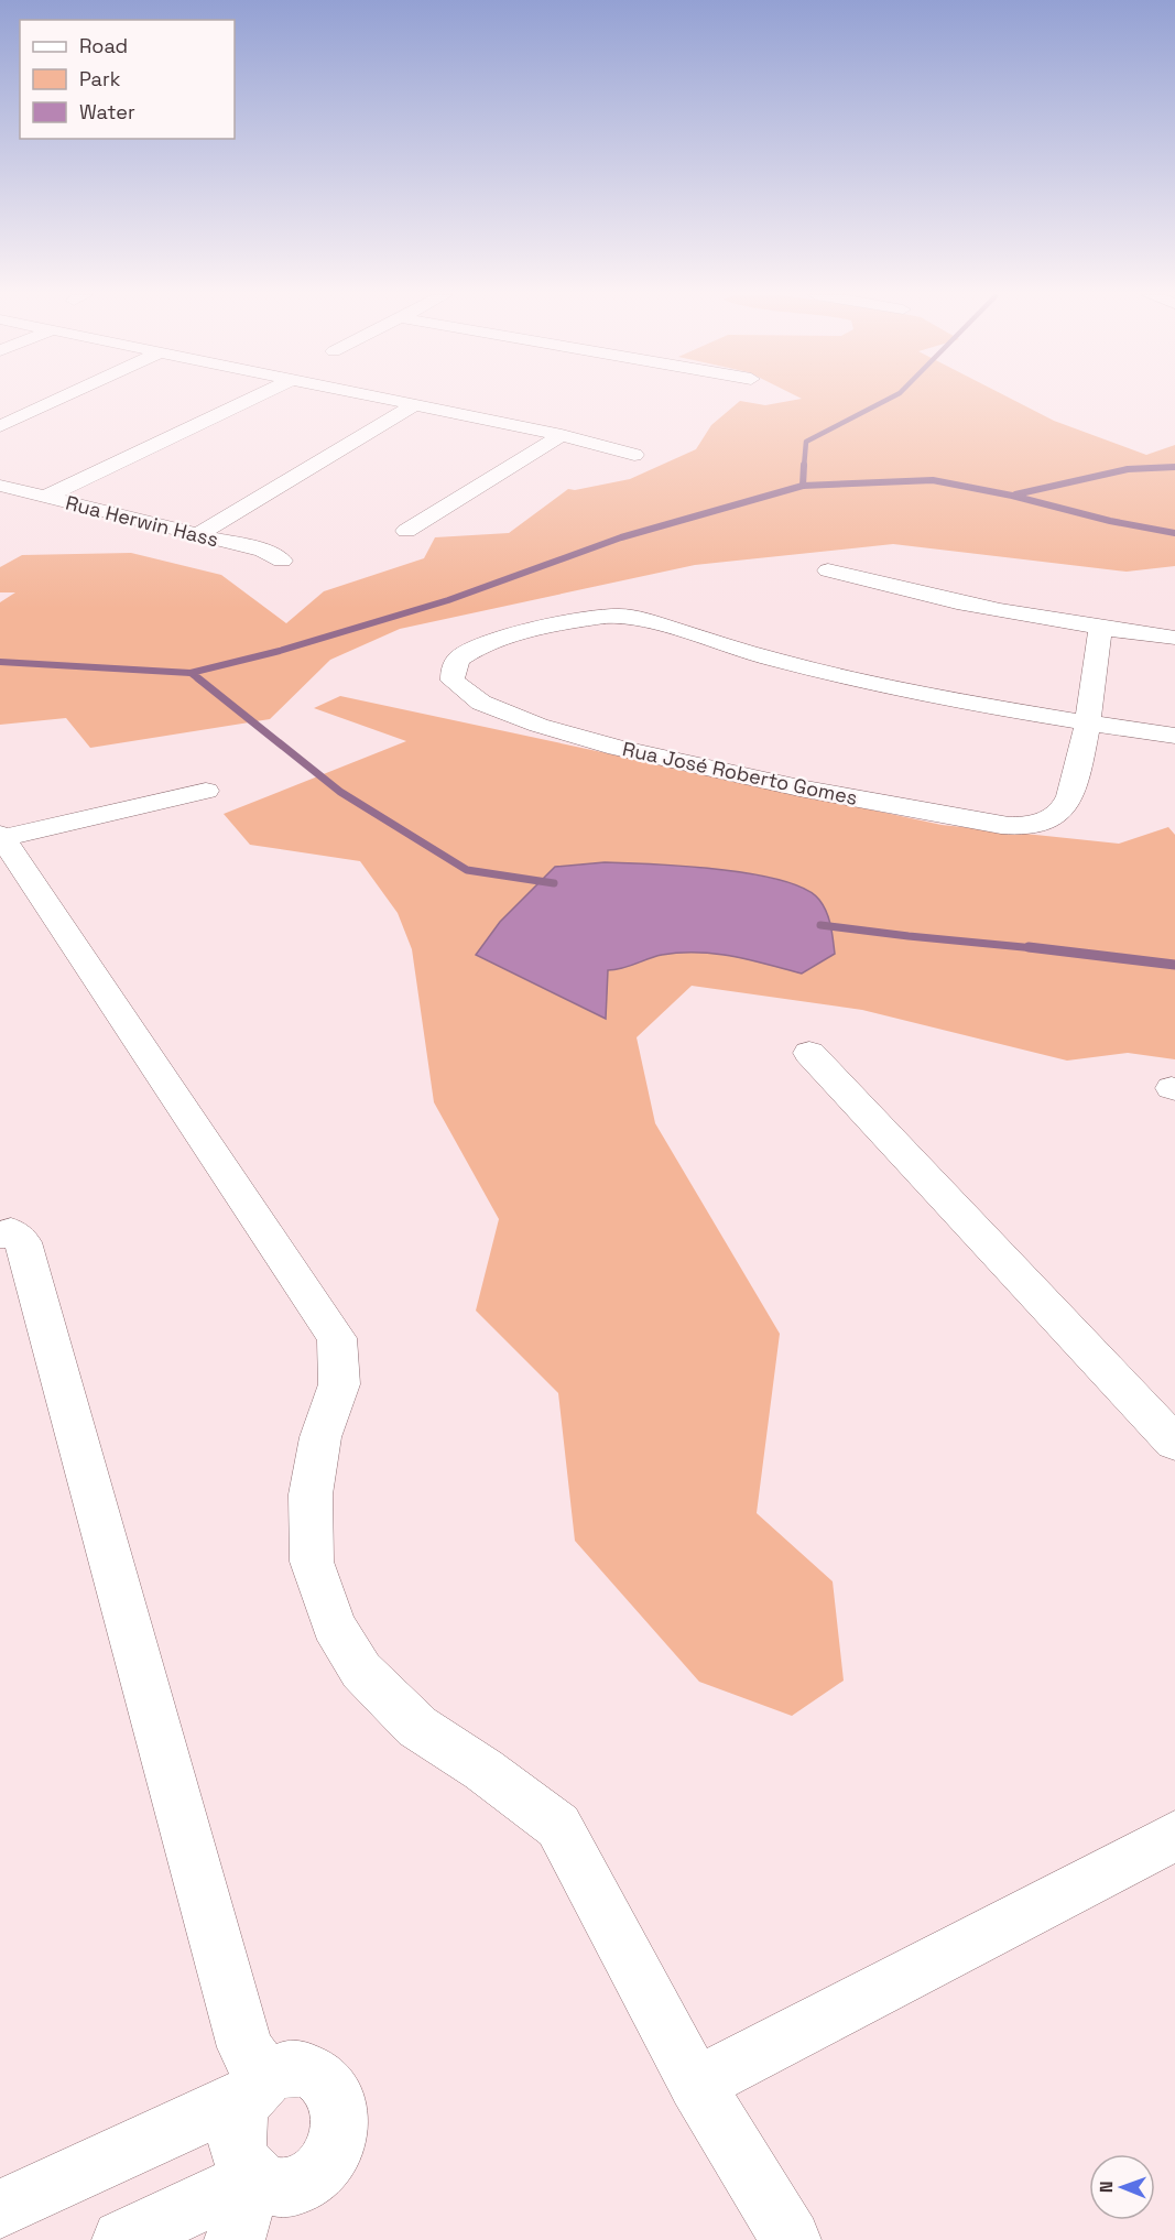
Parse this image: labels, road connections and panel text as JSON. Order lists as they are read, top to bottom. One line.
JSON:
{"streets":{"street":["Rua Herwin Hass","Rua José Roberto Gomes"]},"legend":["Road","Park","Water"],"north":"left"}
